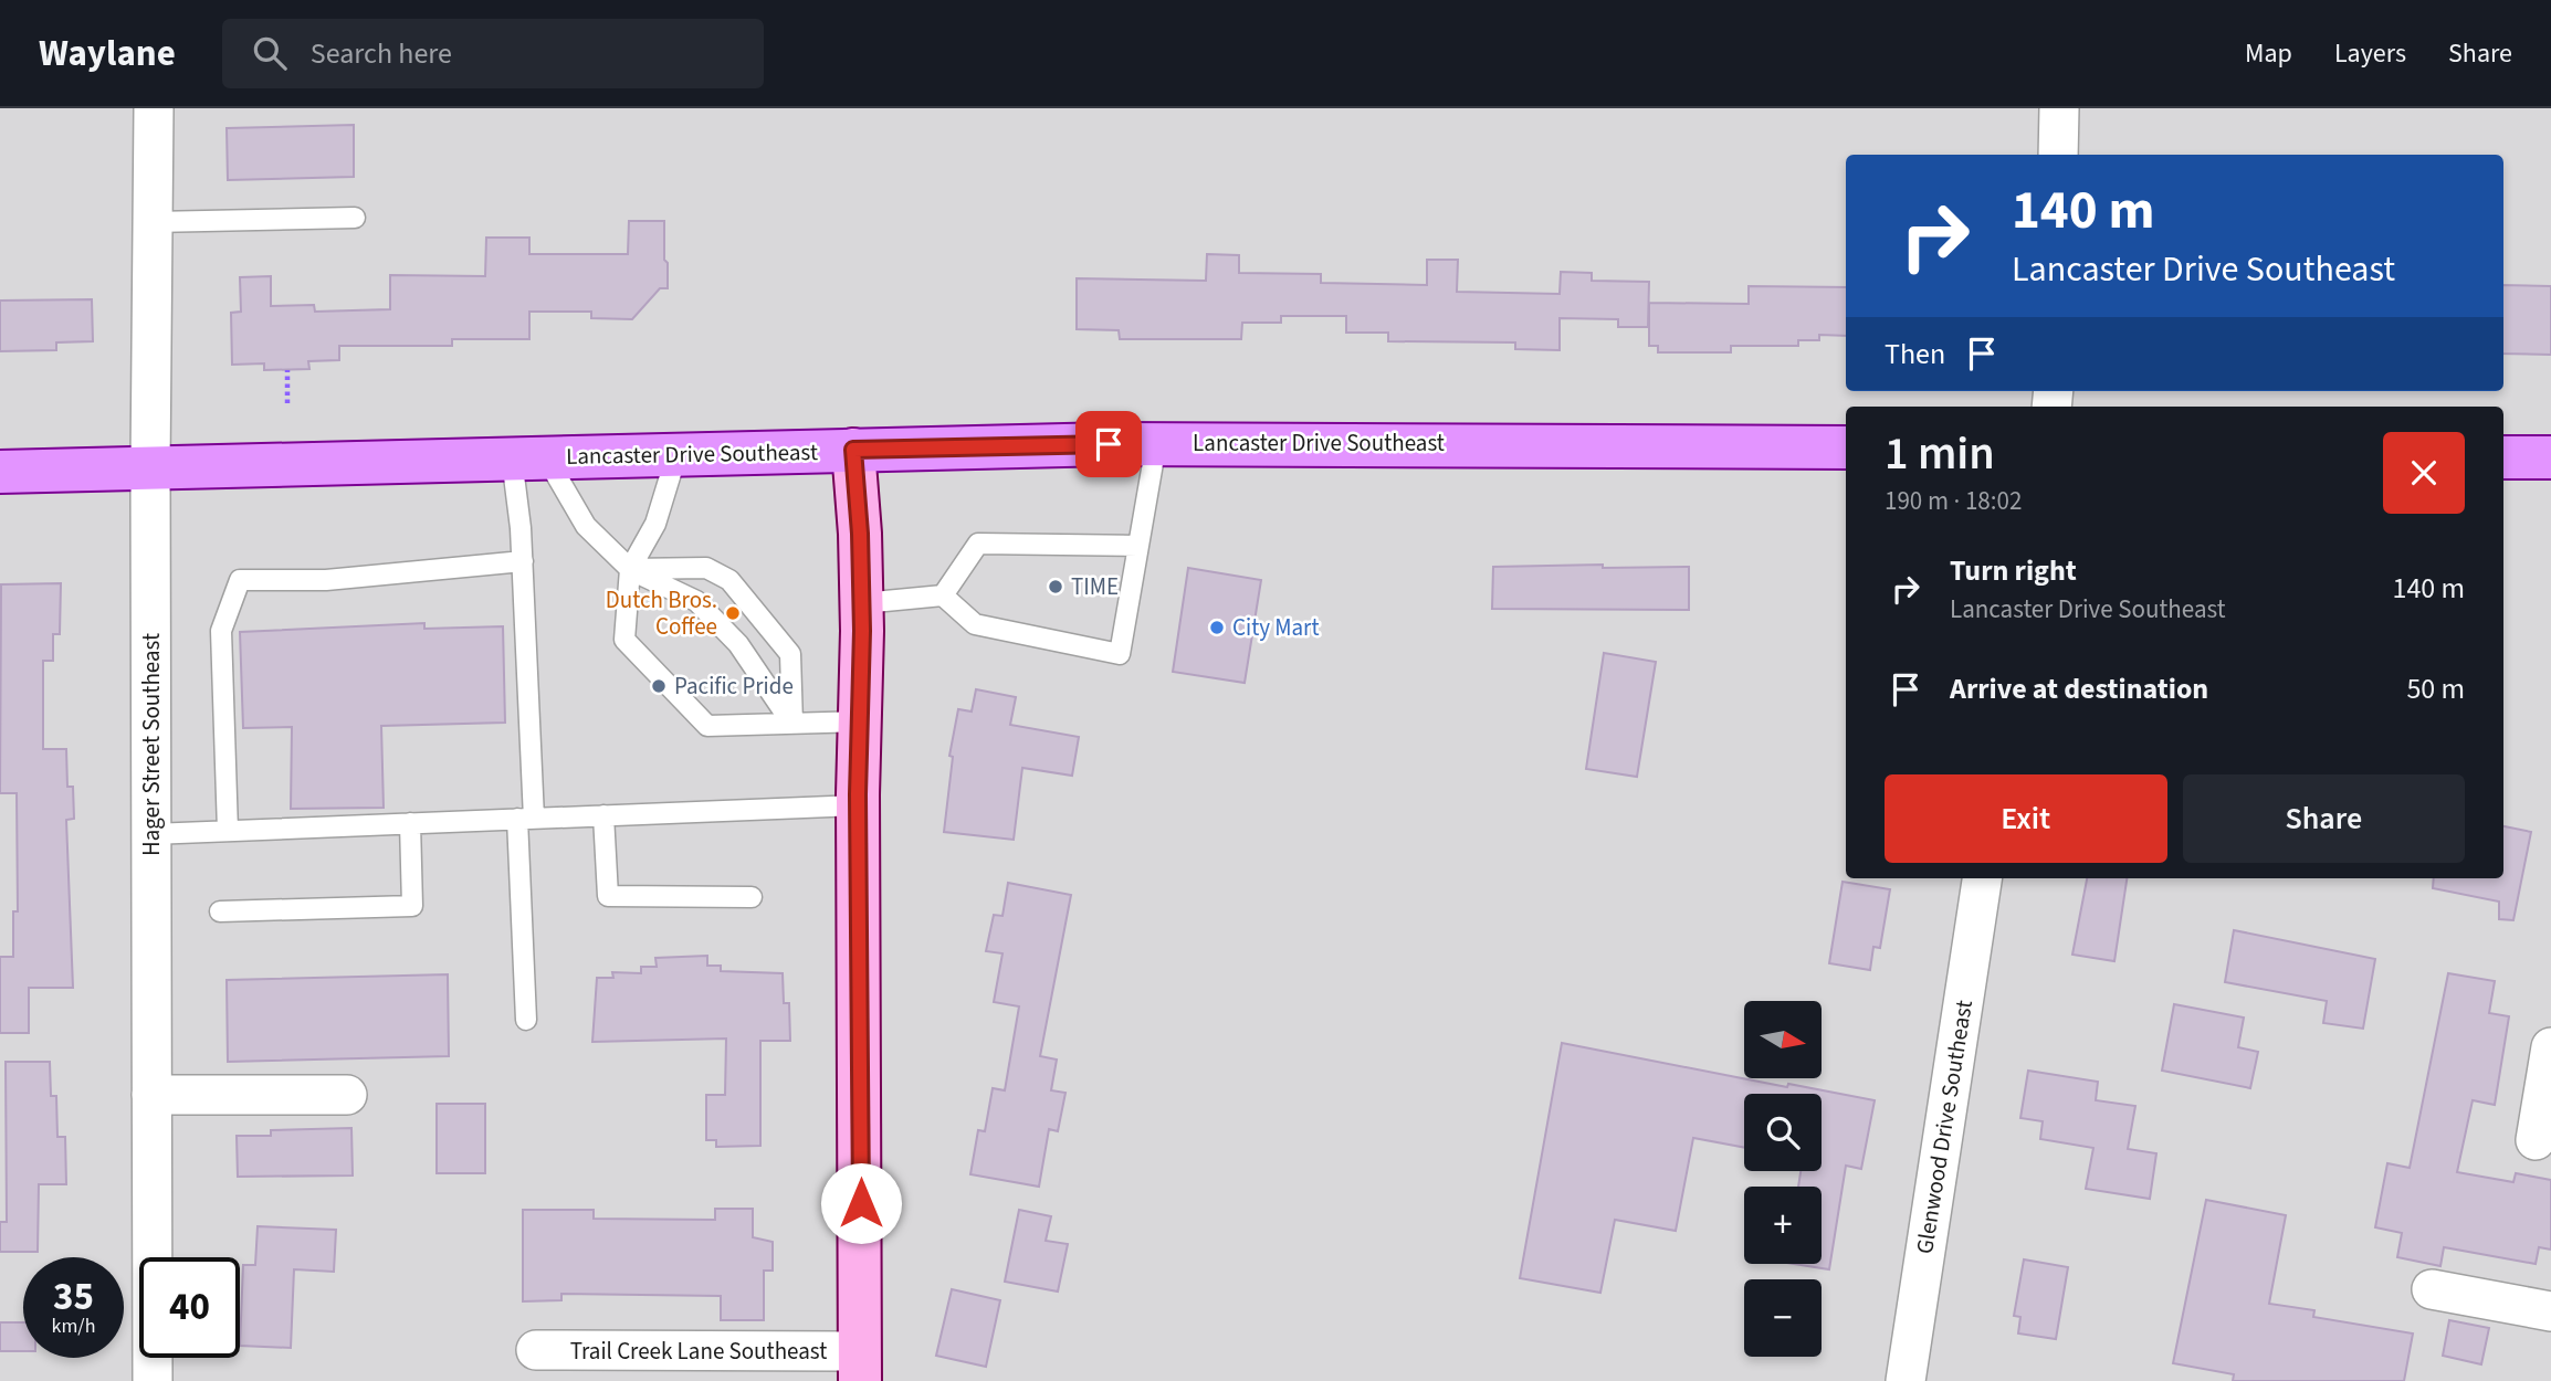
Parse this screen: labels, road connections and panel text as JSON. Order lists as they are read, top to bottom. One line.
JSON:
{"streets":{"main road":["Lancaster Drive Southeast"],"street":["Hager Street Southeast","Glenwood Drive Southeast","Trail Creek Lane Southeast"]},"crossings":[["Lancaster Drive Southeast","Hager Street Southeast"]],"places":["TIME","Dutch Bros. Coffee","City Mart","Pacific Pride"],"north":"right","page":{"header":"Waylane","search":"Search here","nav":["Map","Layers","Share"],"turn":["140 m","Lancaster Drive Southeast"],"then":"Then","heading":["1 min","190 m · 18:02"],"list":[{"name":"Turn right","note":"Lancaster Drive Southeast","value":"140 m"},{"name":"Arrive at destination","value":"50 m"}],"buttons":["Exit","Share"],"map_buttons":["+","−"],"speed":"35 km/h","limit":"40"}}
